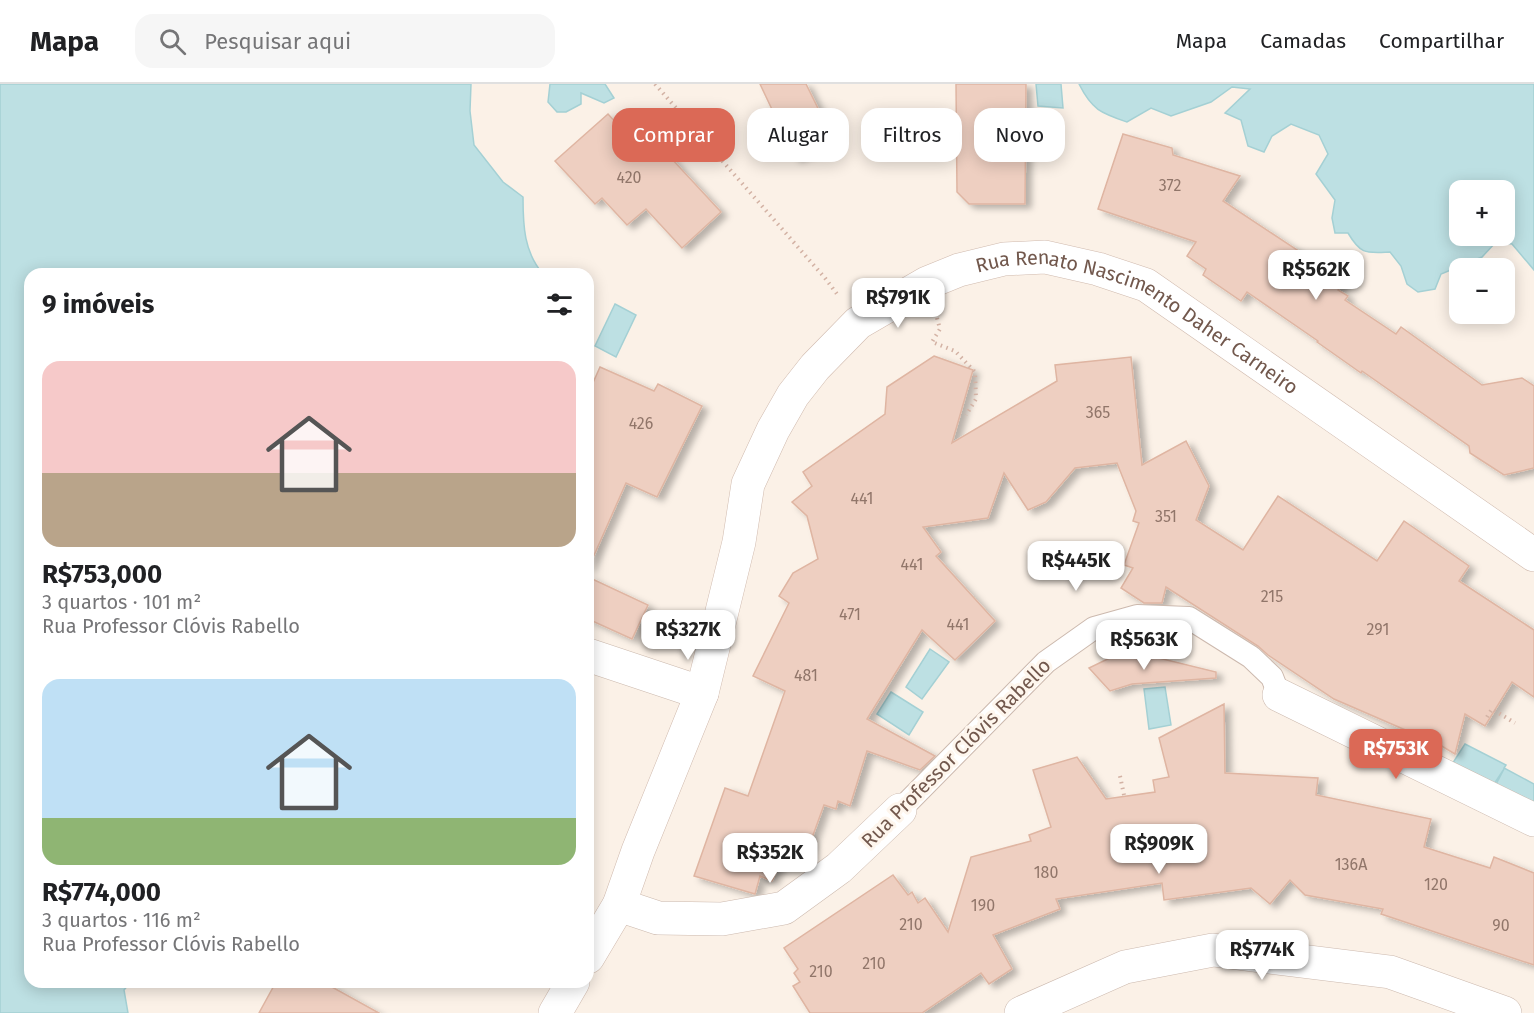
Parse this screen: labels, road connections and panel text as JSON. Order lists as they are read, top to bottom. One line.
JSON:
{"streets":{"street":["Rua Renato Nascimento Daher Carneiro","Rua Professor Clóvis Rabello"]},"crossings":[["Rua Renato Nascimento Daher Carneiro","Rua Professor Clóvis Rabello"]],"house_numbers":["420","372","365","426","441","351","441","215","471","441","291","481","136A","180","120","190","210","90","210","210"],"page":{"header":"Mapa","search":"Pesquisar aqui","nav":["Mapa","Camadas","Compartilhar"],"chip":["Comprar","Alugar","Filtros","Novo"],"map_buttons":["+","−"],"price":["R$562K","R$791K","R$445K","R$327K","R$563K","R$753K","R$909K","R$352K","R$774K"],"heading":"9 imóveis","list":[{"name":"R$753,000","note":"3 quartos · 101 m² · Rua Professor Clóvis Rabello"},{"name":"R$774,000","note":"3 quartos · 116 m² · Rua Professor Clóvis Rabello"}]}}
